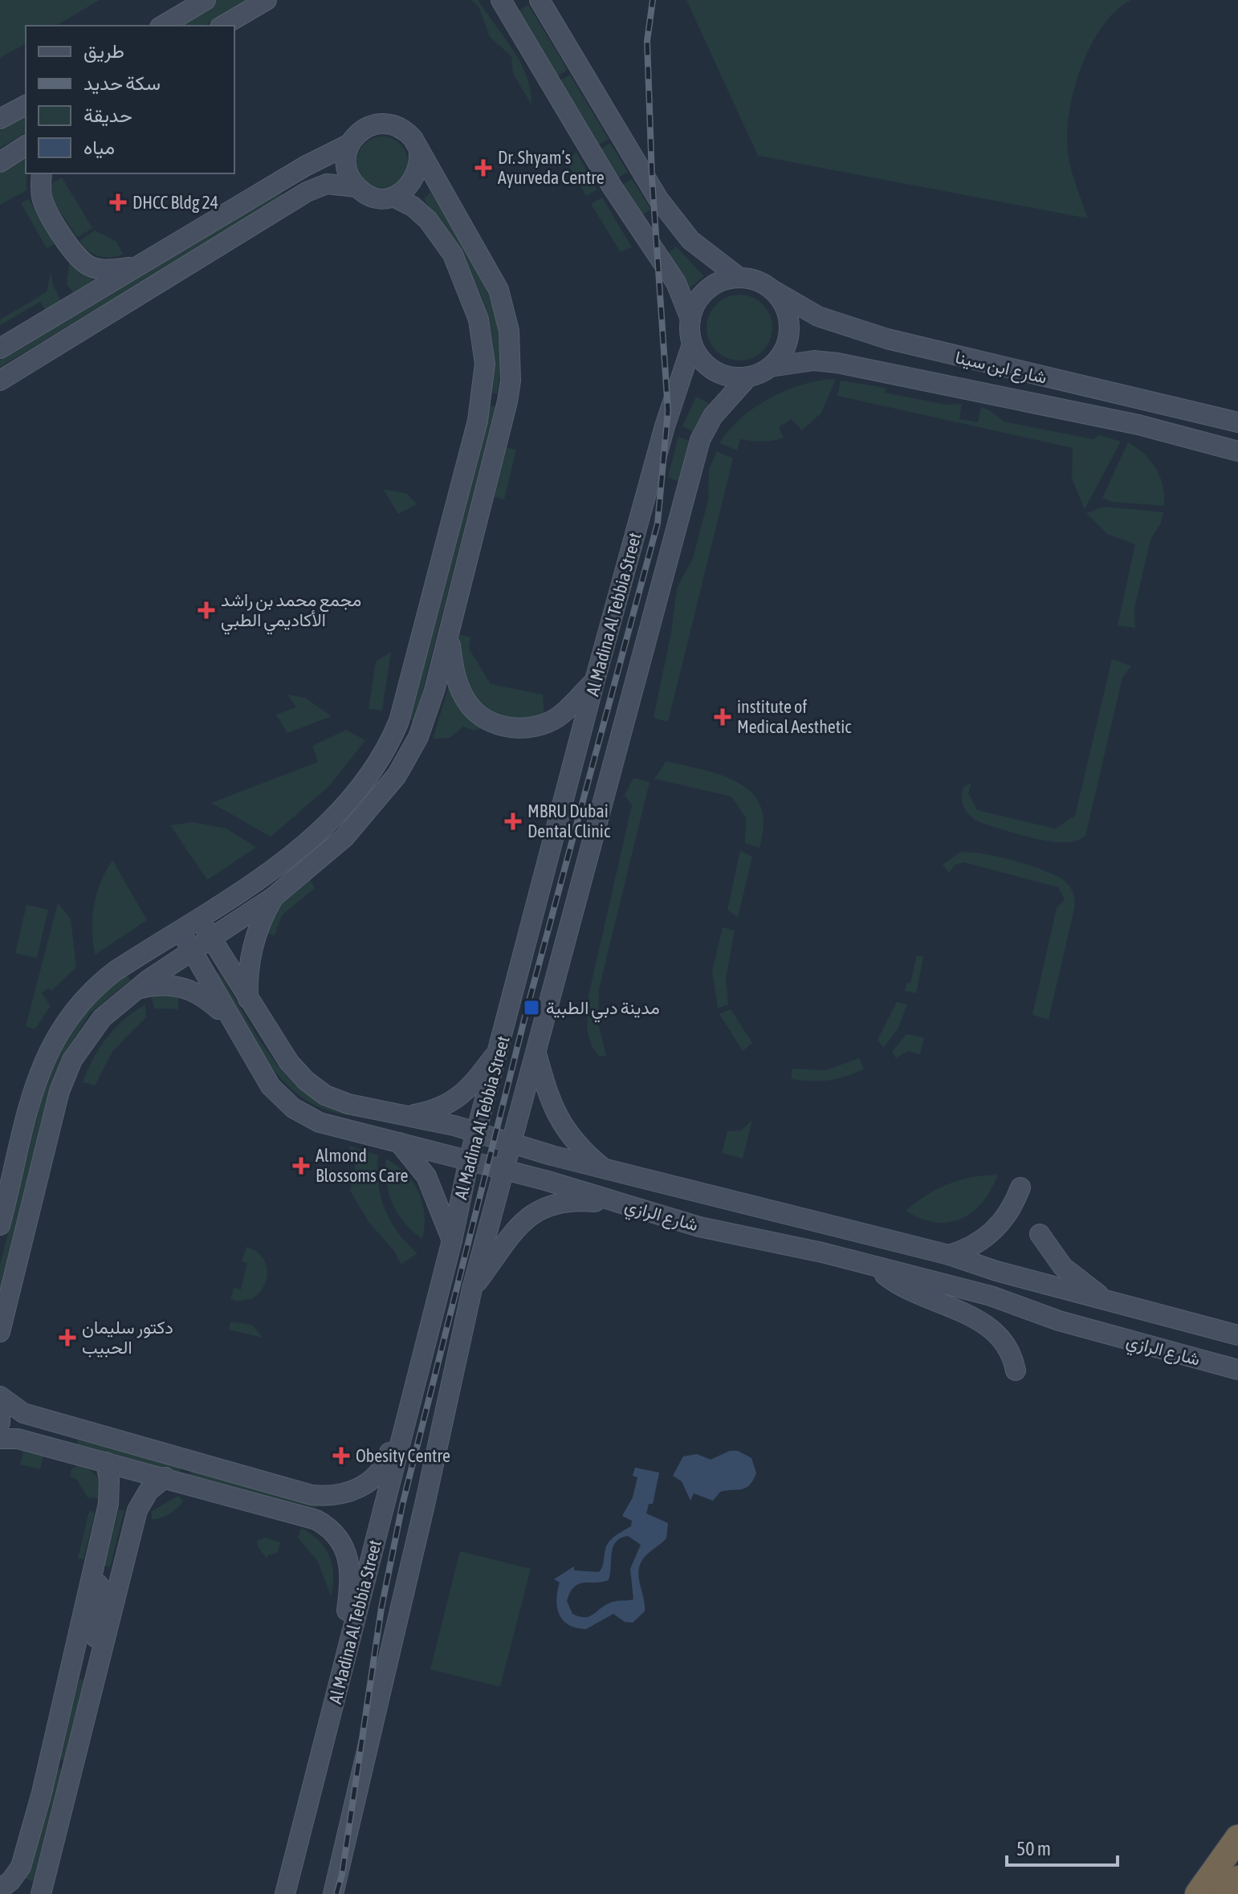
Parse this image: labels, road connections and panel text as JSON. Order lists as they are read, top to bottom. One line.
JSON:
{"streets":{"street":["شارع ابن سينا","Al Madina Al Tebbia Street","شارع الرازي"]},"crossings":[["شارع ابن سينا","Al Madina Al Tebbia Street"],["Al Madina Al Tebbia Street","شارع الرازي"]],"places":{"health":["Dr. Shyam’s Ayurveda Centre","DHCC Bldg 24","مجمع محمد بن راشد الأكاديمي الطبي","institute of Medical Aesthetic","MBRU Dubai Dental Clinic","Almond Blossoms Care","دكتور سليمان الحبيب","Obesity Centre"],"transit":["مدينة دبي الطبية"]},"legend":["طريق","سكة حديد","حديقة","مياه"],"scale_bar":"50 m"}
